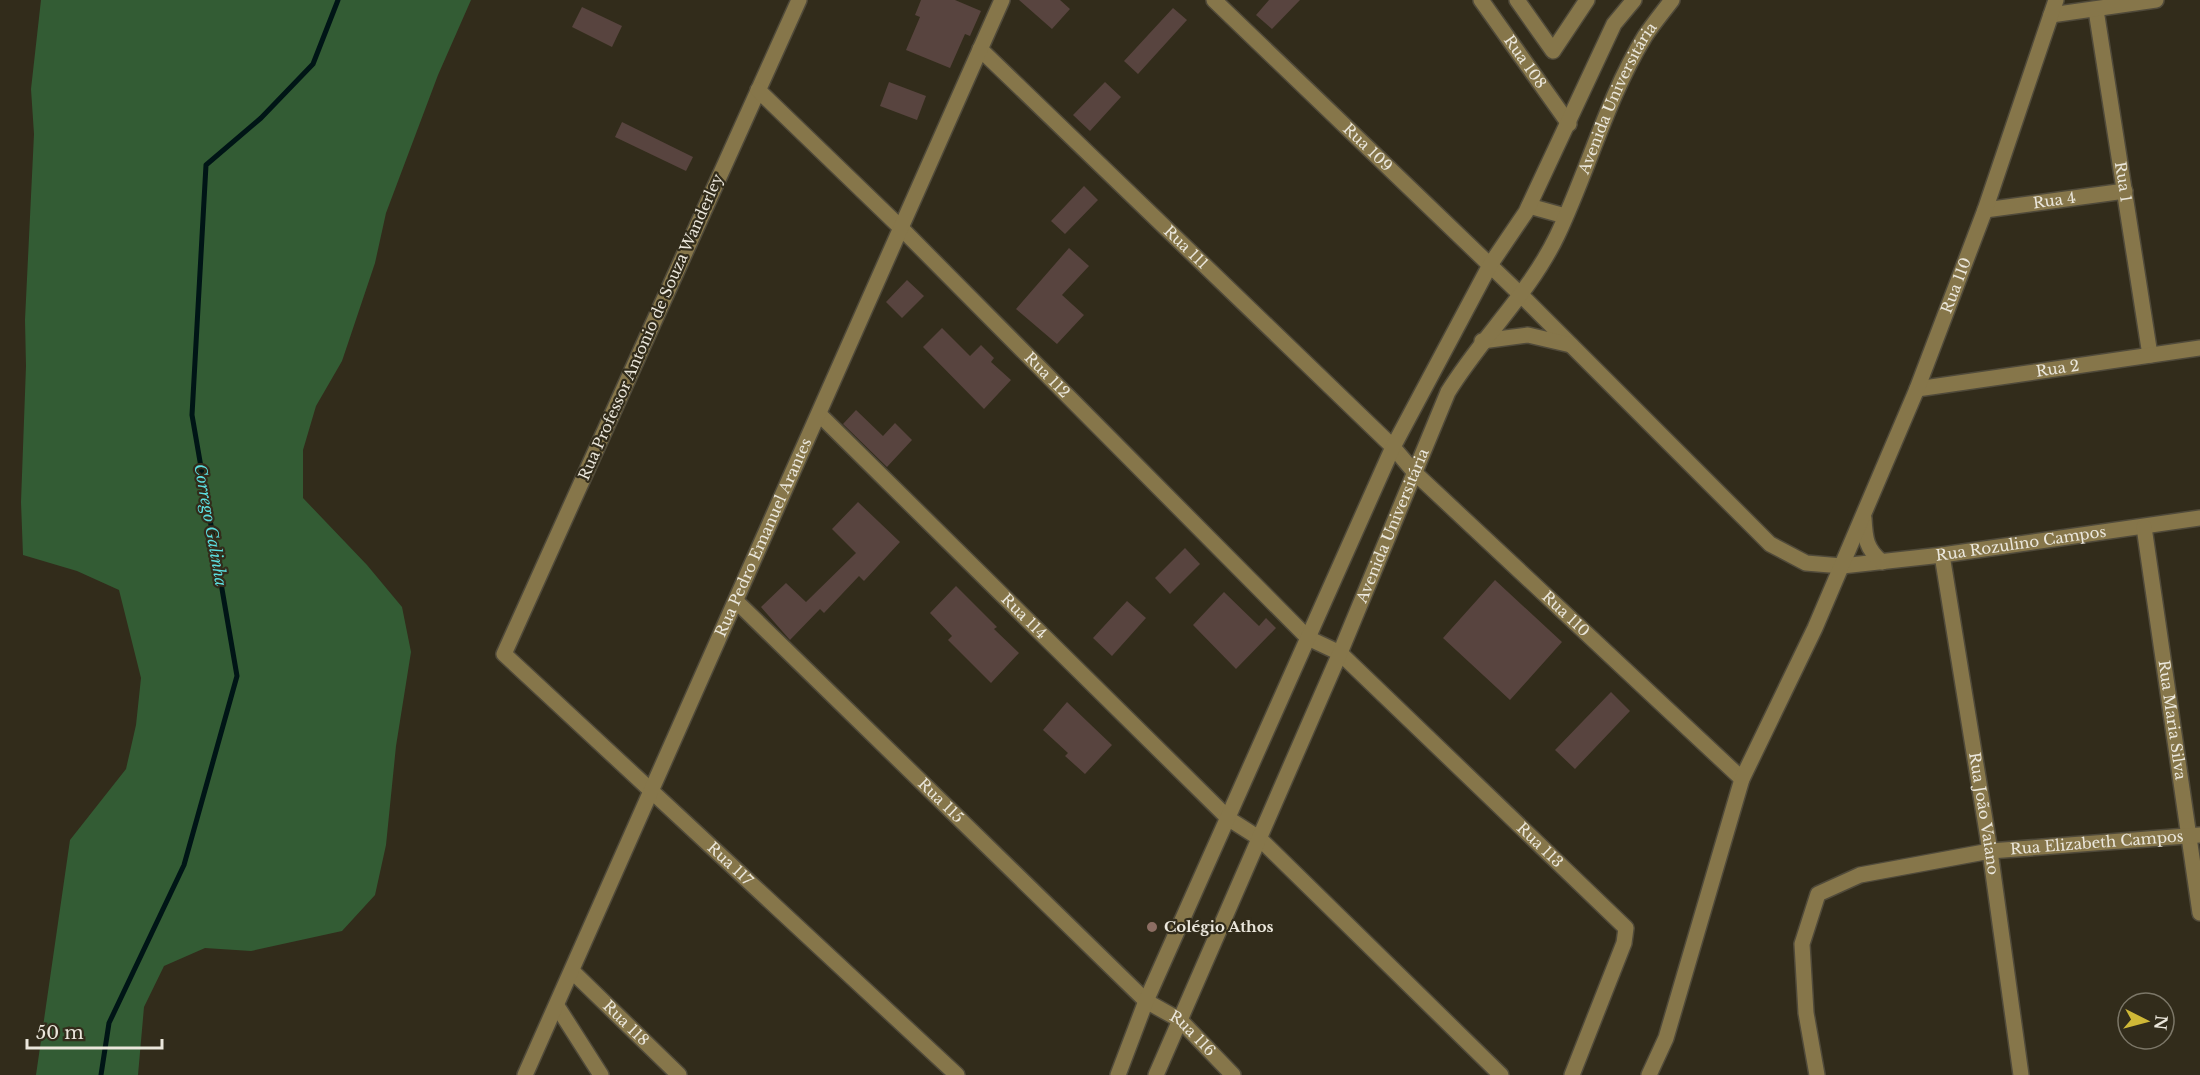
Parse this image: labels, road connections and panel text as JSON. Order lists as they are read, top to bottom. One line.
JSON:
{"streets":{"street":["Rua 108","Avenida Universitária","Rua 109","Rua 1","Rua 4","Rua 111","Rua 110","Rua Professor Antonio de Souza Wanderley","Rua 2","Rua 112","Rua Pedro Emanuel Arantes","Rua Rozulino Campos","Rua 114","Rua Maria Silva","Rua 115","Rua João Vaiano","Rua Elizabeth Campos","Rua 113","Rua 117","Rua 118","Rua 116"]},"crossings":[["Rua 108","Avenida Universitária"],["Avenida Universitária","Rua 109"],["Avenida Universitária","Rua 111"],["Avenida Universitária","Rua 110"],["Avenida Universitária","Rua 112"],["Avenida Universitária","Rua 114"],["Avenida Universitária","Rua 115"],["Avenida Universitária","Rua 113"],["Avenida Universitária","Rua 116"],["Rua 1","Rua 4"],["Rua 1","Rua 2"],["Rua 4","Rua 110"],["Rua 111","Rua 110"],["Rua 111","Rua Pedro Emanuel Arantes"],["Rua 110","Rua 2"],["Rua 110","Rua Rozulino Campos"],["Rua Professor Antonio de Souza Wanderley","Rua 112"],["Rua Professor Antonio de Souza Wanderley","Rua 117"],["Rua 112","Rua Pedro Emanuel Arantes"],["Rua 112","Rua 113"],["Rua Pedro Emanuel Arantes","Rua 114"],["Rua Pedro Emanuel Arantes","Rua 115"],["Rua Pedro Emanuel Arantes","Rua 117"],["Rua Pedro Emanuel Arantes","Rua 118"],["Rua Rozulino Campos","Rua Maria Silva"],["Rua Rozulino Campos","Rua João Vaiano"],["Rua Maria Silva","Rua Elizabeth Campos"],["Rua 115","Rua 116"],["Rua João Vaiano","Rua Elizabeth Campos"]],"water":["Corrego Galinha"],"places":["Colégio Athos"],"scale_bar":"50 m","north":"right"}
